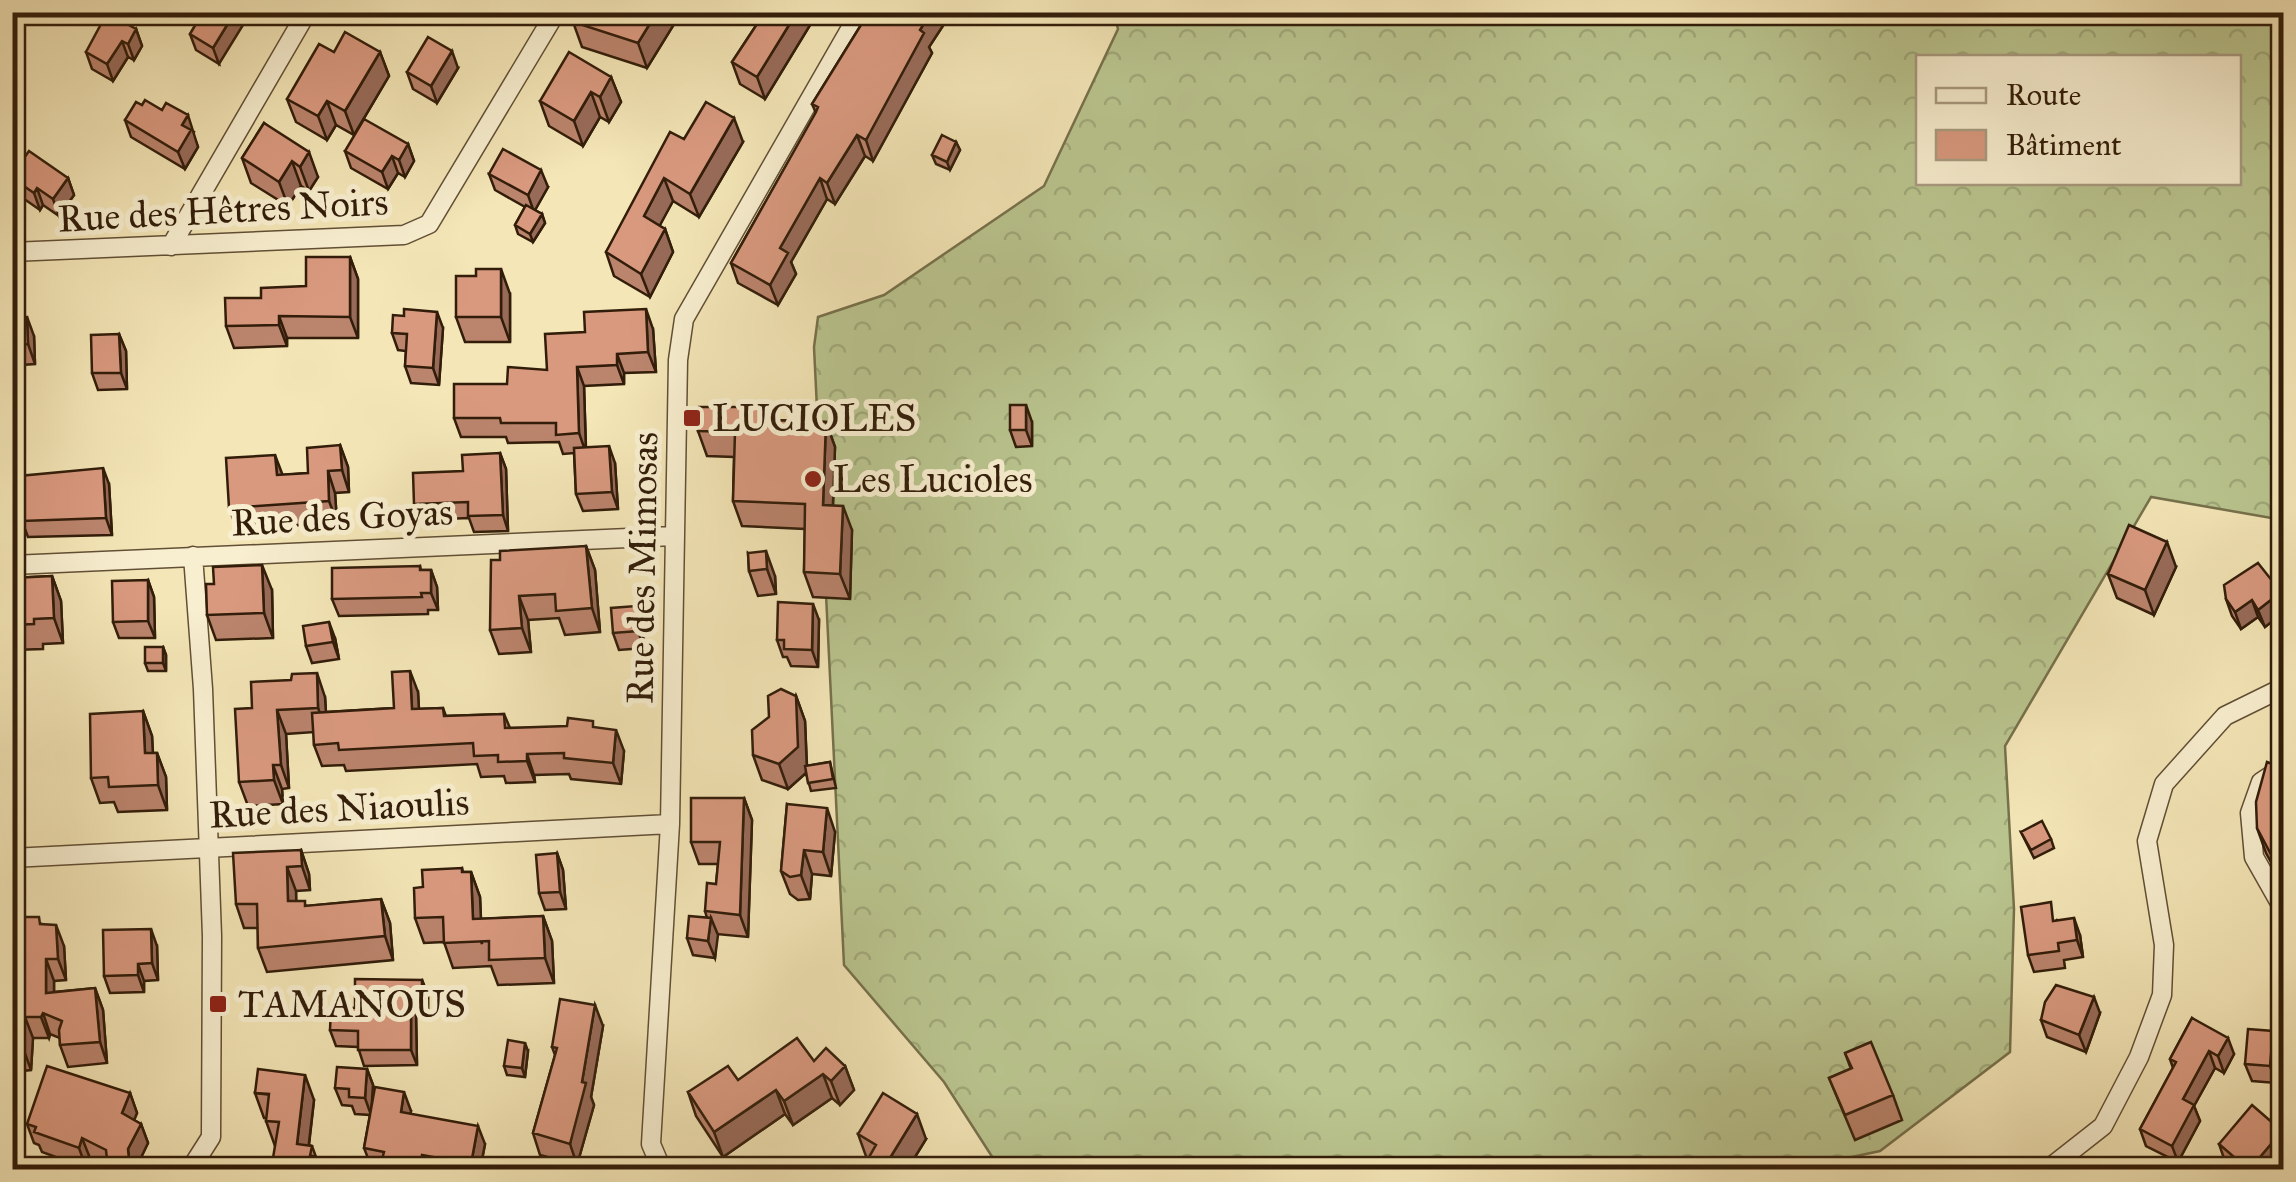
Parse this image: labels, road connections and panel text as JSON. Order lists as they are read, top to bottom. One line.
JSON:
{"streets":{"street":["Rue des Hêtres Noirs","Rue des Goyas","Rue des Mimosas","Rue des Niaoulis"]},"crossings":[["Rue des Goyas","Rue des Mimosas"],["Rue des Mimosas","Rue des Niaoulis"]],"places":{"transit":["LUCIOLES","TAMANOUS"],"other":["Les Lucioles"]},"legend":["Route","Bâtiment"]}
